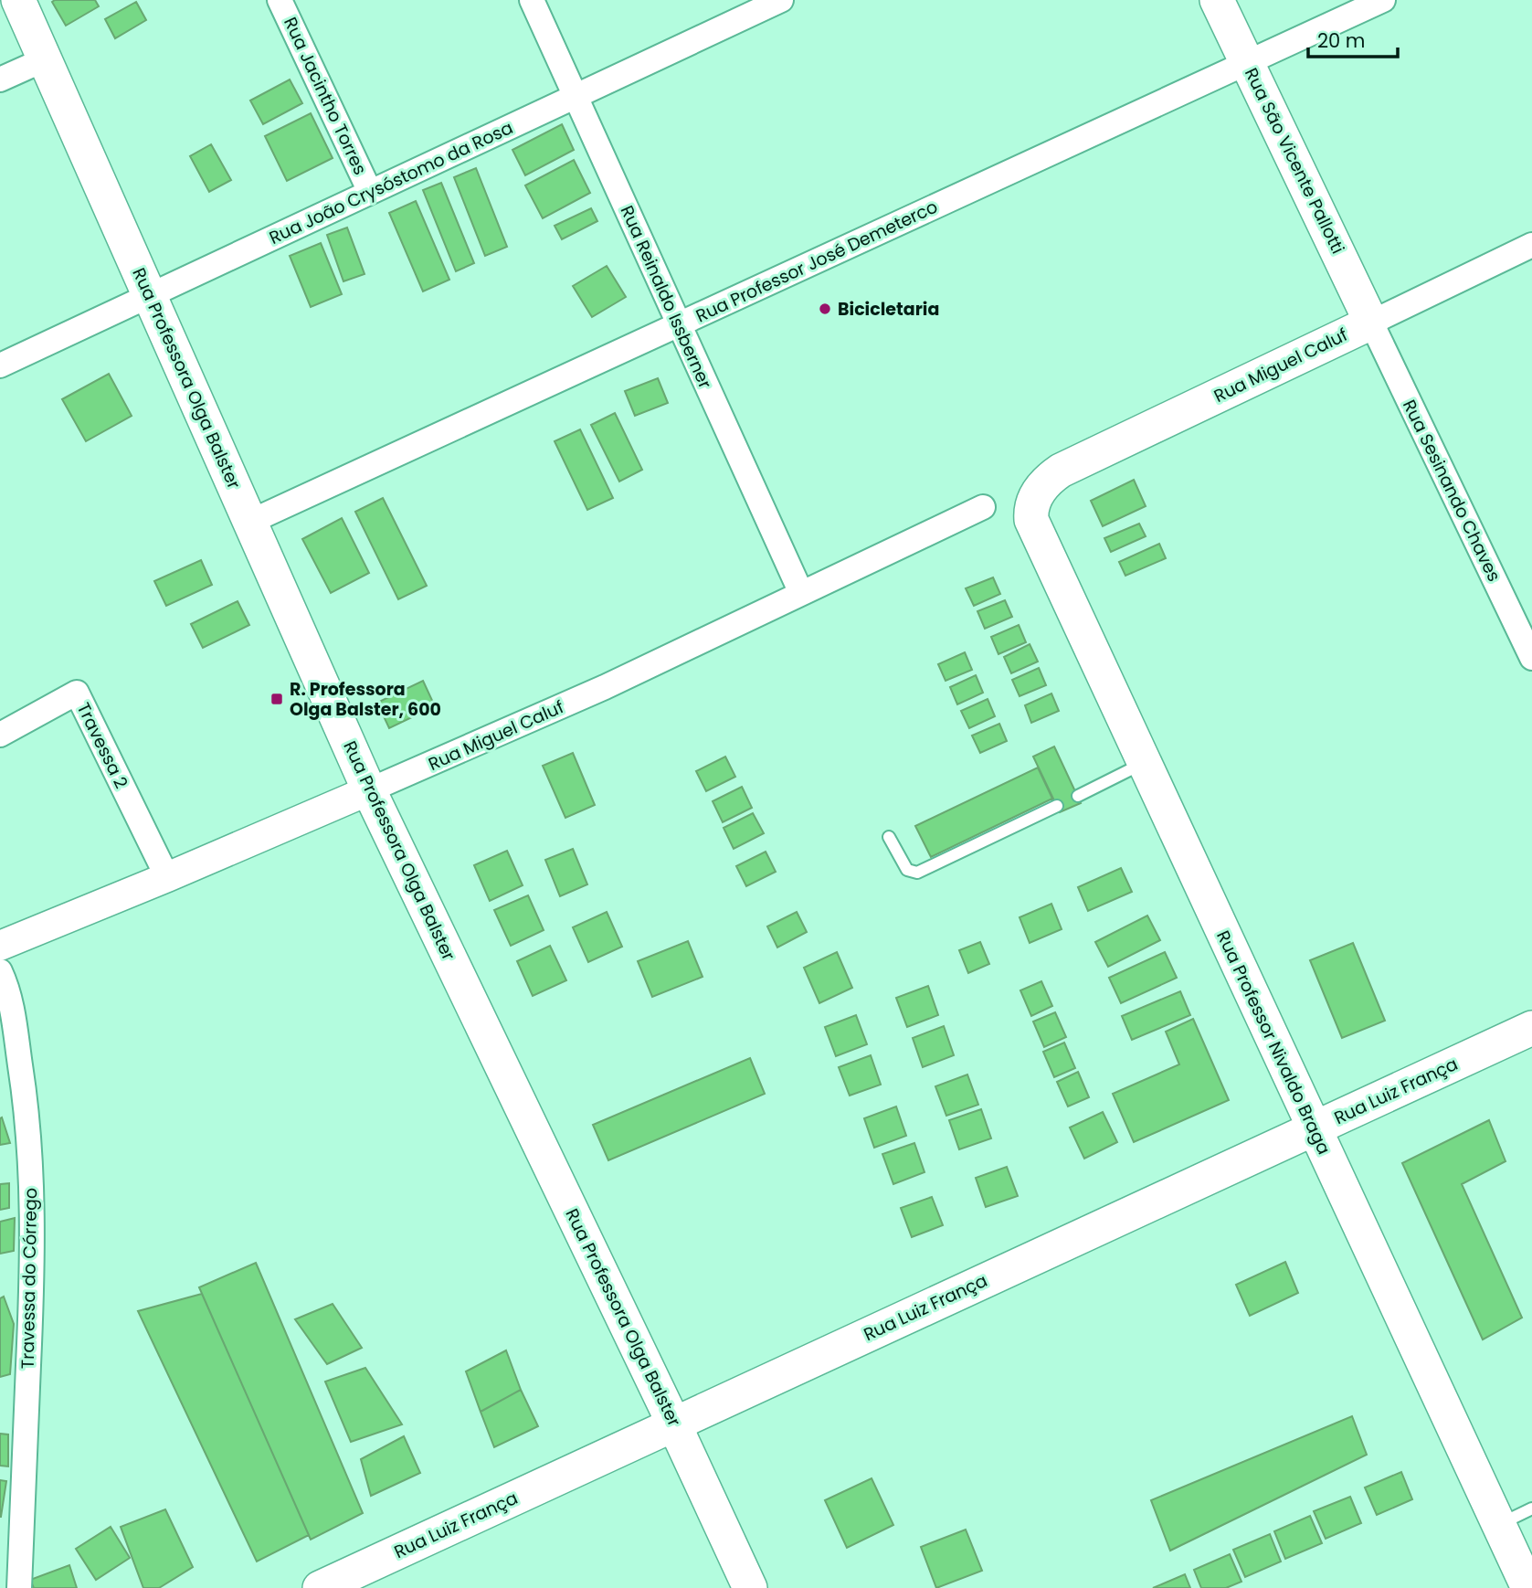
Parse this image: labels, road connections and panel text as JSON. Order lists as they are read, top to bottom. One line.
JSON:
{"streets":{"main road":["Rua São Vicente Pallotti","Rua Miguel Caluf","Rua Professora Olga Balster","Rua Professor Nivaldo Braga","Rua Luiz França"],"street":["Rua Jacintho Torres","Rua João Crysóstomo da Rosa","Rua Professor José Demeterco","Rua Reinaldo Issberner","Rua Sesinando Chaves","Travessa 2","Travessa do Córrego"]},"crossings":[["Rua Jacintho Torres","Rua João Crysóstomo da Rosa"],["Rua São Vicente Pallotti","Rua Professor José Demeterco"],["Rua São Vicente Pallotti","Rua Miguel Caluf"],["Rua São Vicente Pallotti","Rua Sesinando Chaves"],["Rua João Crysóstomo da Rosa","Rua Reinaldo Issberner"],["Rua João Crysóstomo da Rosa","Rua Professora Olga Balster"],["Rua Professor José Demeterco","Rua Reinaldo Issberner"],["Rua Professor José Demeterco","Rua Professora Olga Balster"],["Rua Reinaldo Issberner","Rua Miguel Caluf"],["Rua Miguel Caluf","Rua Professora Olga Balster"],["Rua Miguel Caluf","Rua Sesinando Chaves"],["Rua Miguel Caluf","Travessa 2"],["Rua Miguel Caluf","Rua Professor Nivaldo Braga"],["Rua Professora Olga Balster","Rua Luiz França"],["Rua Professor Nivaldo Braga","Rua Luiz França"]],"places":{"other":["Bicicletaria"],"transit":["R. Professora Olga Balster, 600"]},"scale_bar":"20 m"}
